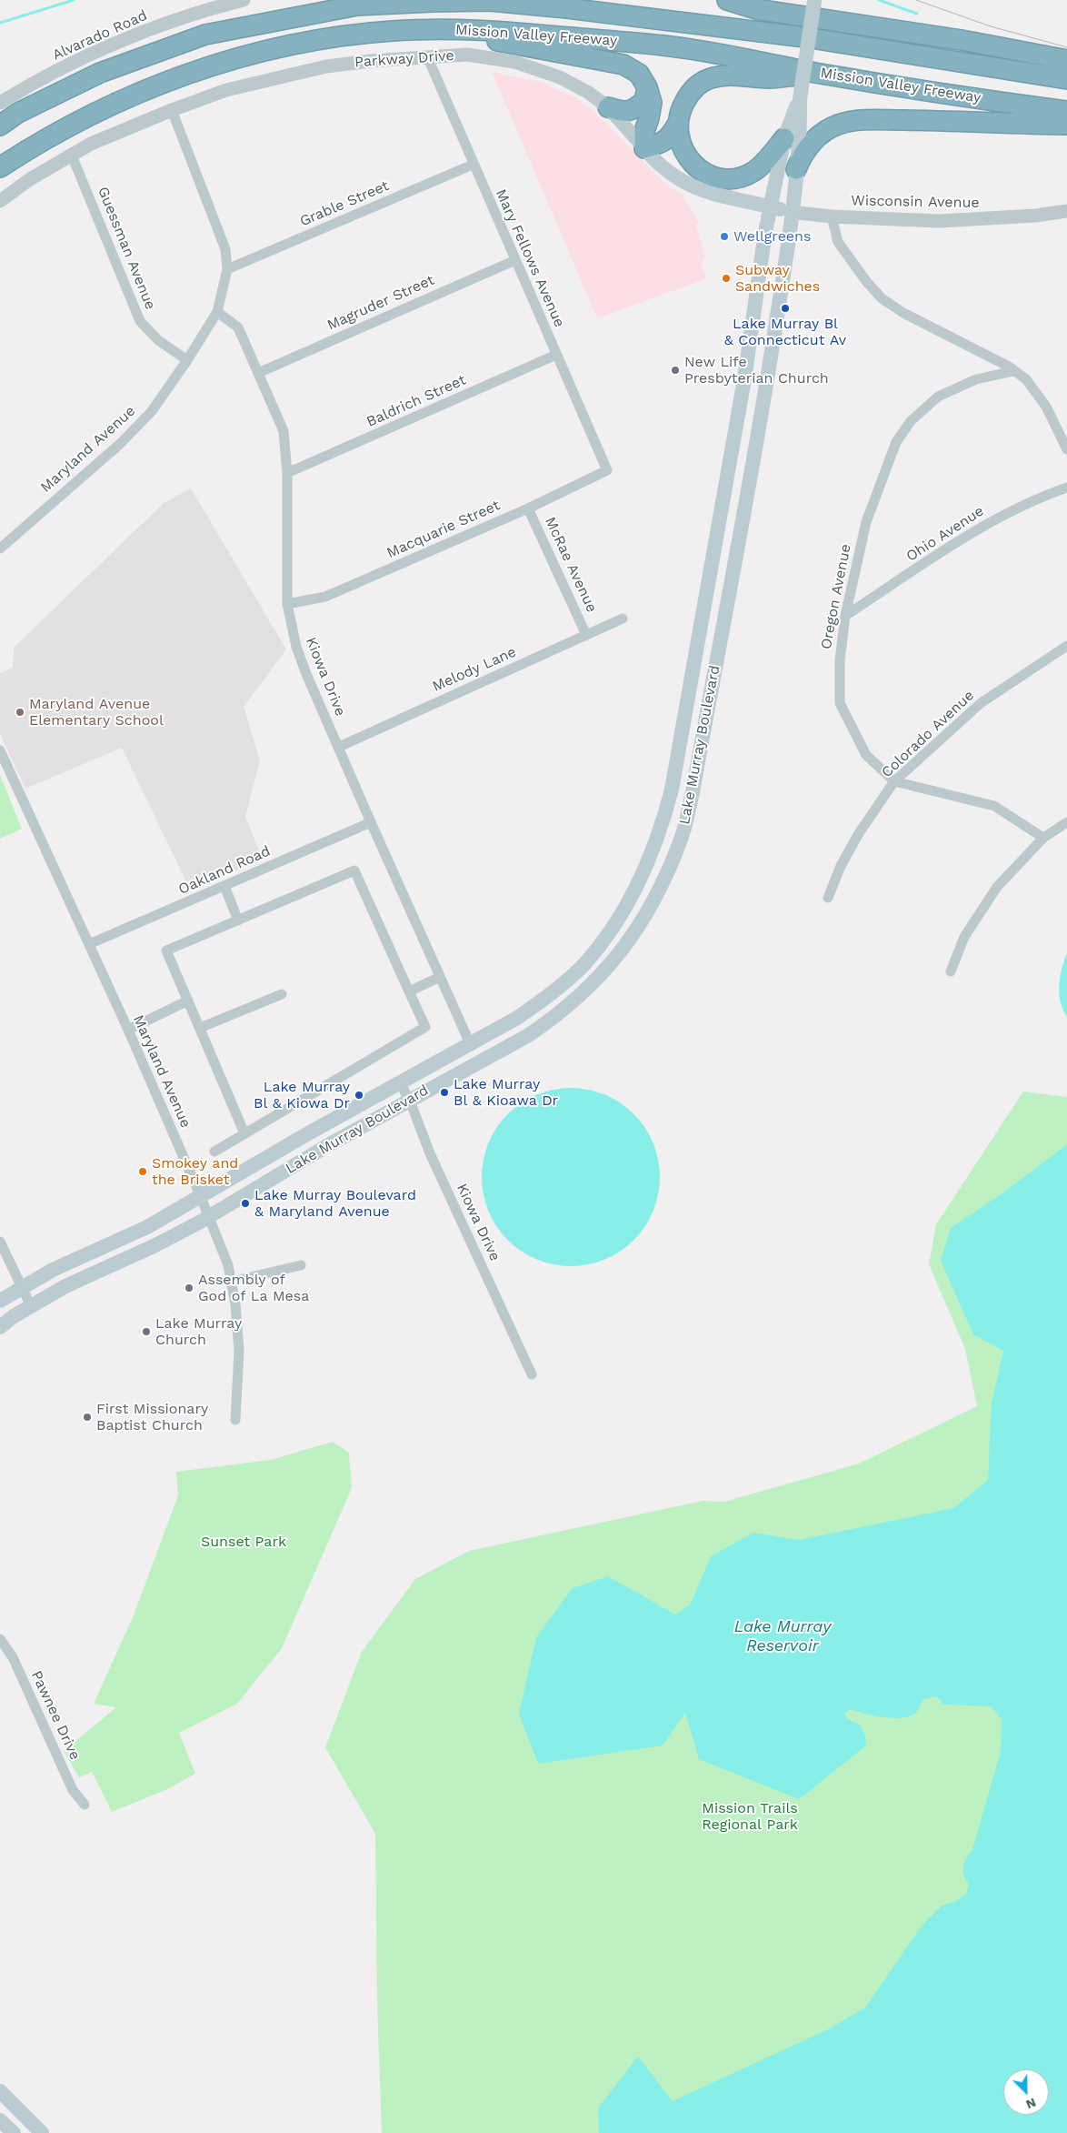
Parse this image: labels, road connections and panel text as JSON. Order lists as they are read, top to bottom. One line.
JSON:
{"streets":{"highway":["Mission Valley Freeway"],"main road":["Parkway Drive","Lake Murray Boulevard"],"street":["Alvarado Road","Wisconsin Avenue","Grable Street","Guessman Avenue","Mary Fellows Avenue","Magruder Street","Baldrich Street","Maryland Avenue","Macquarie Street","Ohio Avenue","McRae Avenue","Oregon Avenue","Melody Lane","Kiowa Drive","Colorado Avenue","Oakland Road","Pawnee Drive"]},"crossings":[["Parkway Drive","Wisconsin Avenue"],["Parkway Drive","Guessman Avenue"],["Parkway Drive","Mary Fellows Avenue"],["Parkway Drive","Maryland Avenue"],["Parkway Drive","Lake Murray Boulevard"],["Wisconsin Avenue","Lake Murray Boulevard"],["Grable Street","Mary Fellows Avenue"],["Grable Street","Maryland Avenue"],["Guessman Avenue","Maryland Avenue"],["Mary Fellows Avenue","Magruder Street"],["Mary Fellows Avenue","Baldrich Street"],["Mary Fellows Avenue","Macquarie Street"],["Magruder Street","Kiowa Drive"],["Baldrich Street","Kiowa Drive"],["Maryland Avenue","Kiowa Drive"],["Maryland Avenue","Lake Murray Boulevard"],["Maryland Avenue","Oakland Road"],["Macquarie Street","McRae Avenue"],["Macquarie Street","Kiowa Drive"],["Ohio Avenue","Oregon Avenue"],["McRae Avenue","Melody Lane"],["Oregon Avenue","Colorado Avenue"],["Melody Lane","Kiowa Drive"],["Kiowa Drive","Lake Murray Boulevard"],["Kiowa Drive","Oakland Road"]],"water":["Lake Murray Reservoir"],"parks":["Sunset Park","Mission Trails Regional Park"],"places":["Wellgreens","Subway Sandwiches","Lake Murray Bl & Connecticut Av","New Life Presbyterian Church","Maryland Avenue Elementary School","Lake Murray Bl & Kioawa Dr","Lake Murray Bl & Kiowa Dr","Smokey and the Brisket","Lake Murray Boulevard & Maryland Avenue","Assembly of God of La Mesa","Lake Murray Church","First Missionary Baptist Church"],"north":"bottom right"}
